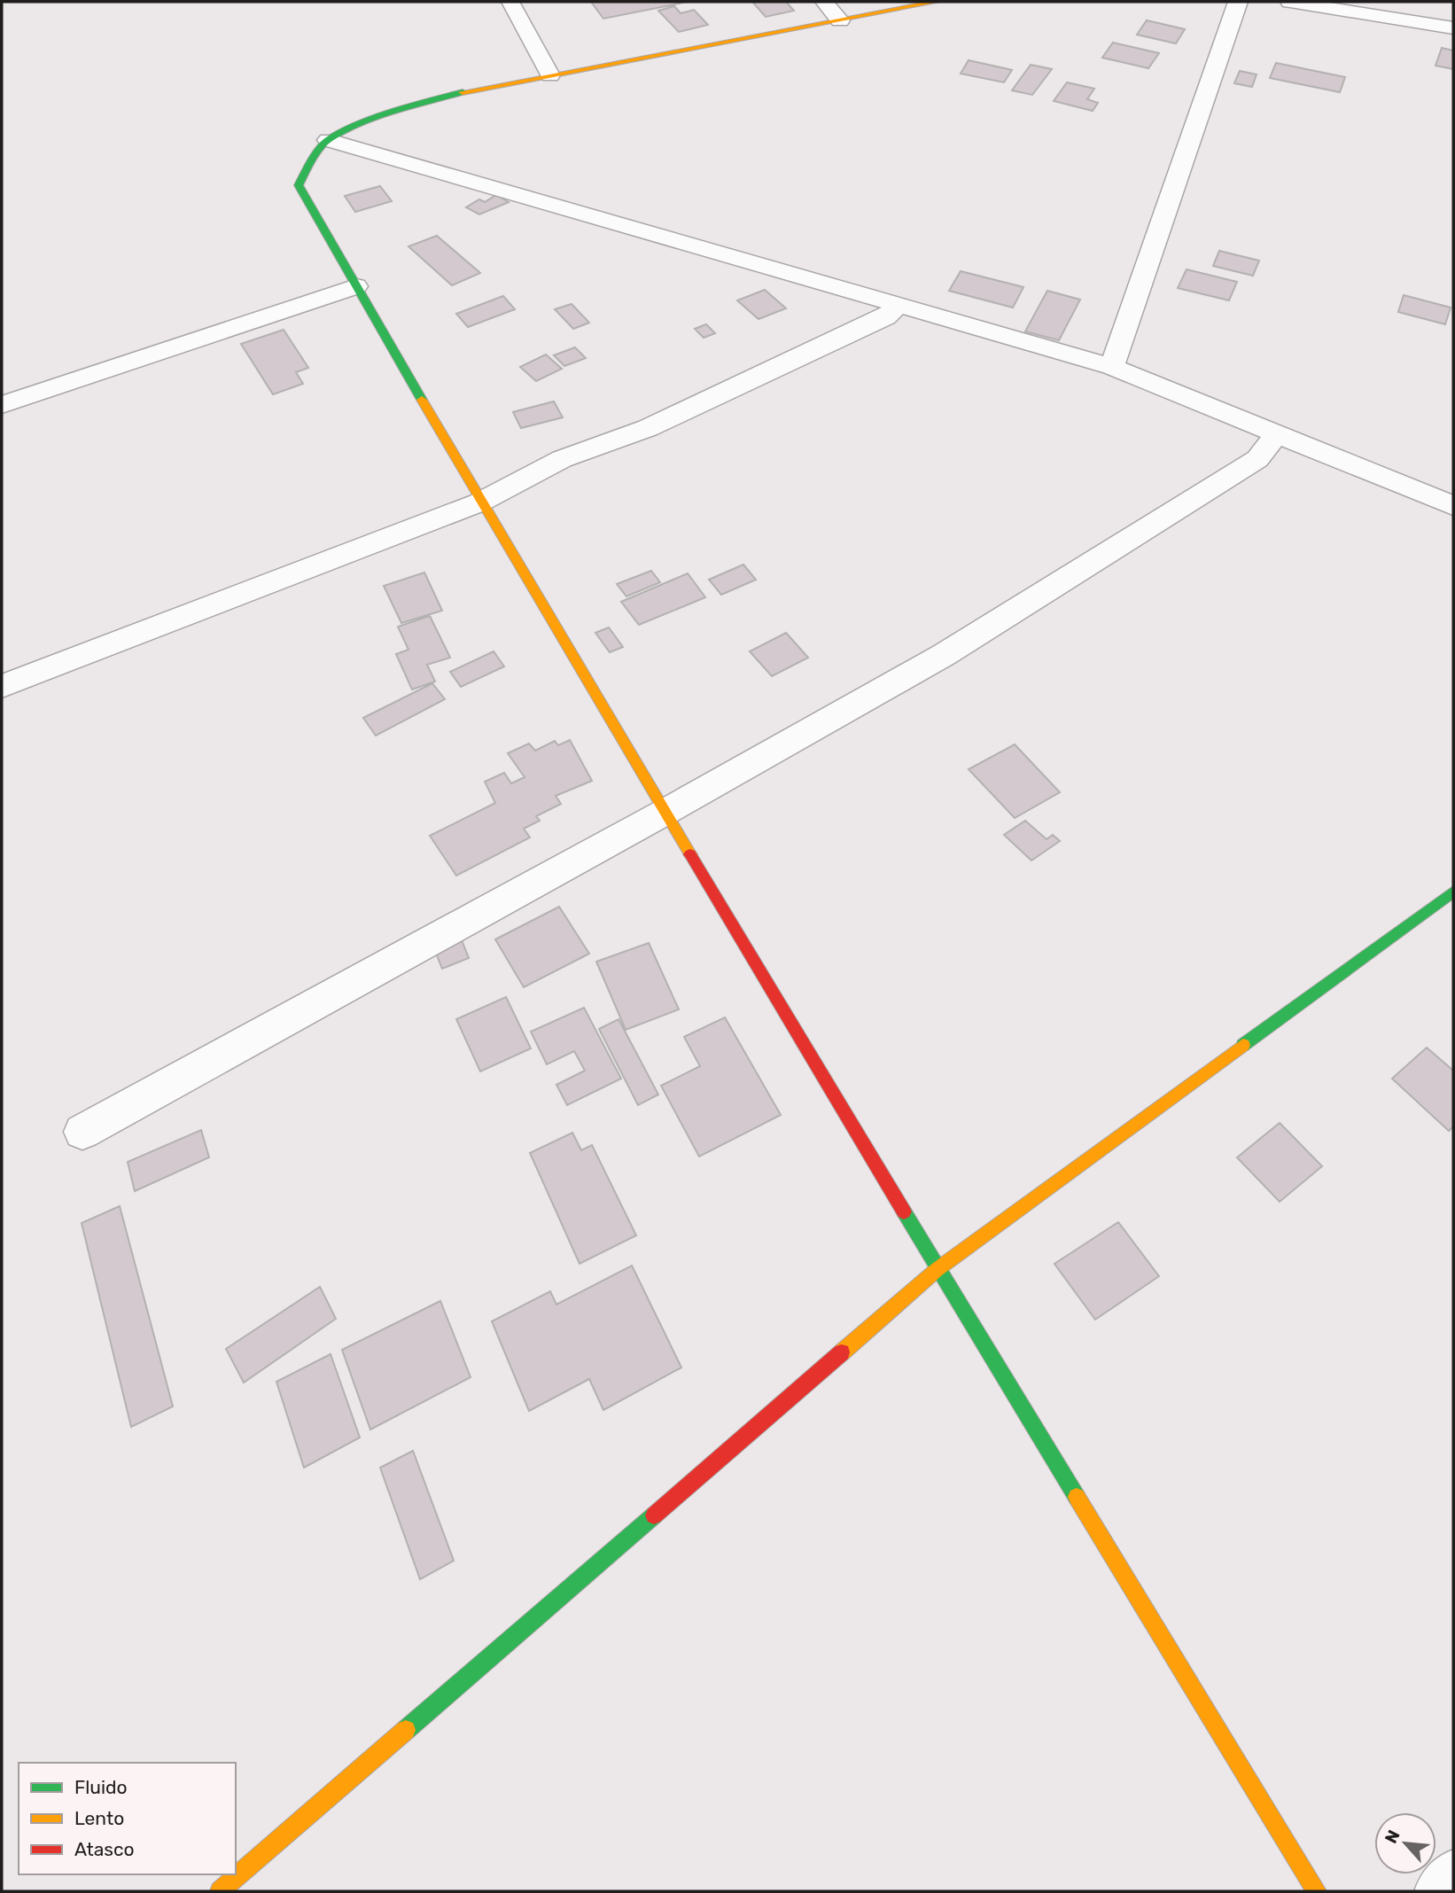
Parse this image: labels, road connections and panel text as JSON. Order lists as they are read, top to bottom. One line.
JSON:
{"legend":["Fluido","Lento","Atasco"],"north":"top left"}
